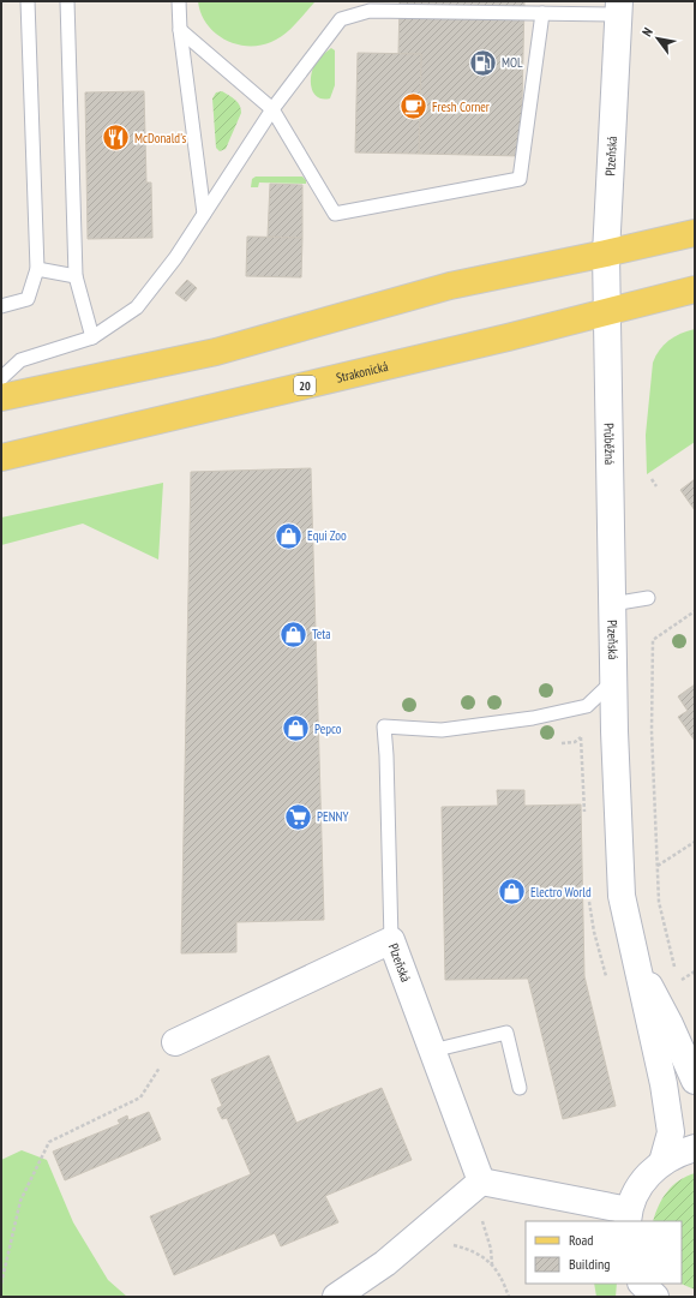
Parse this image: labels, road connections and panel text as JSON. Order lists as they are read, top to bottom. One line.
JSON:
{"streets":{"main road":["Strakonická","20"],"street":["Plzeňská","Průběžná"]},"crossings":[["Plzeňská","Strakonická"],["Plzeňská","Průběžná"],["Strakonická","Průběžná"]],"places":{"fuel station":["MOL"],"cafe":["Fresh Corner"],"restaurant":["McDonald's"],"shop":["Equi Zoo","Teta","Pepco","Electro World"],"supermarket":["PENNY"]},"legend":["Road","Building"],"north":"top left"}
